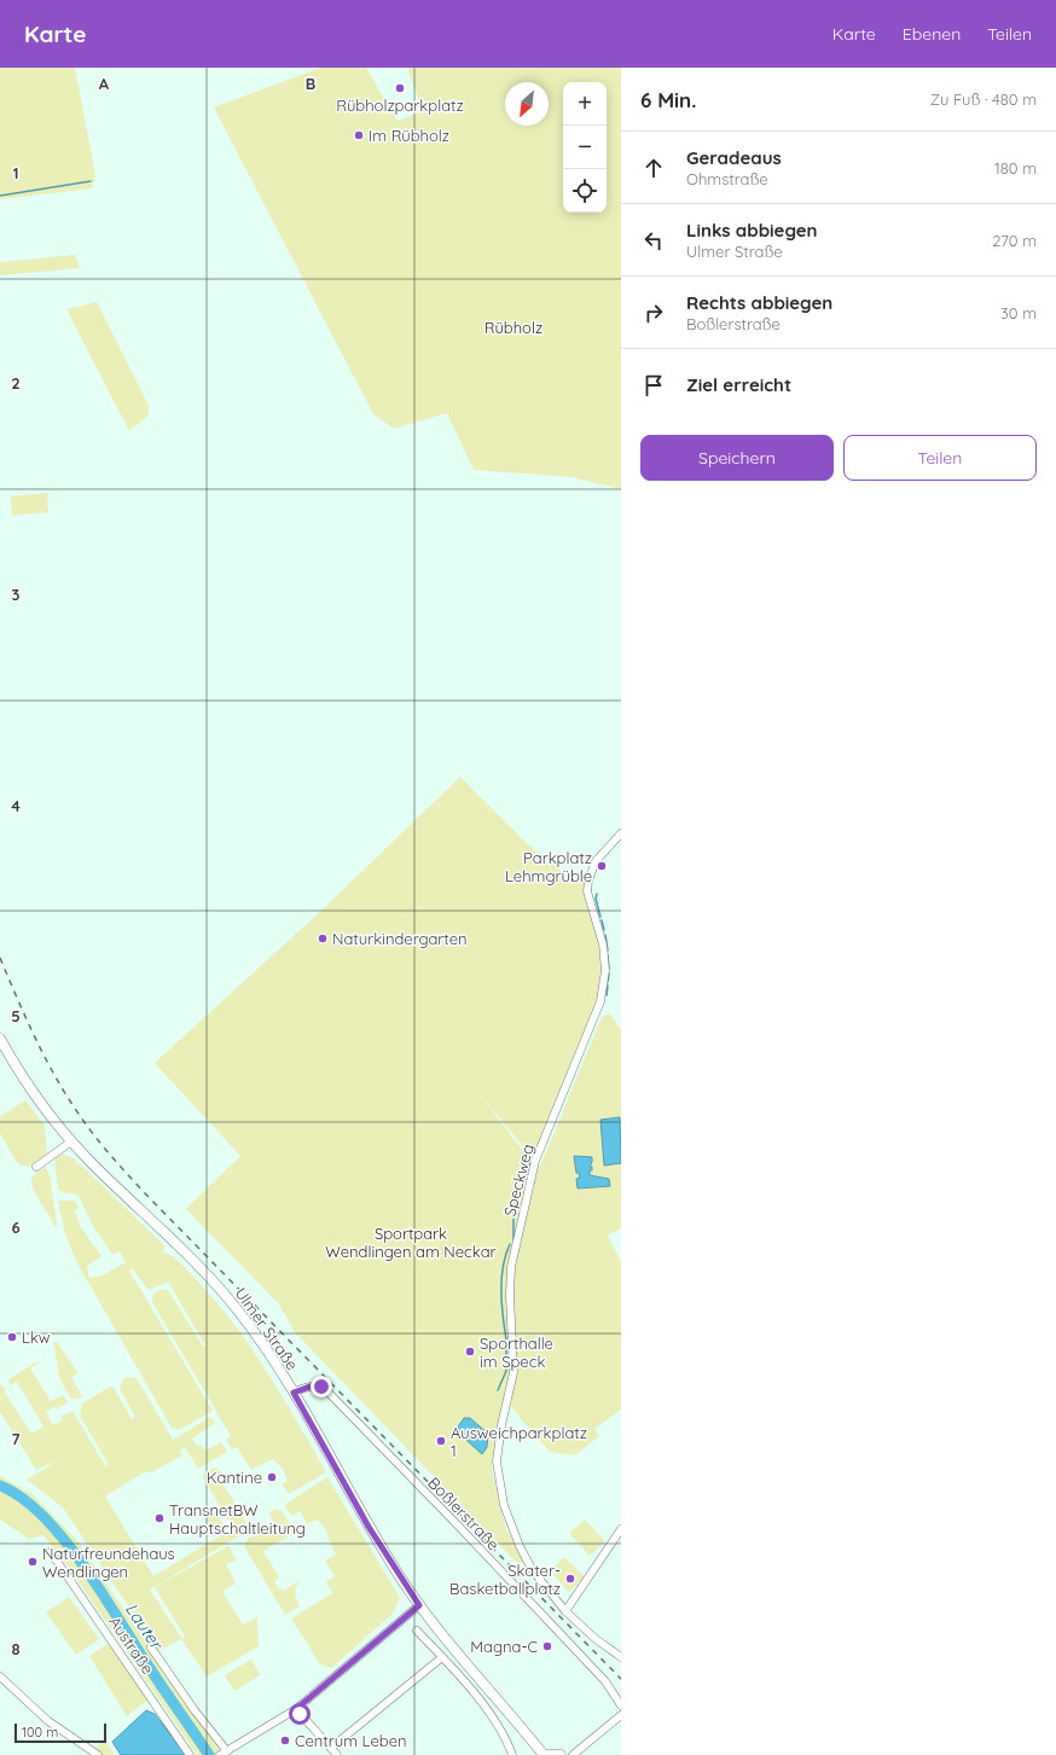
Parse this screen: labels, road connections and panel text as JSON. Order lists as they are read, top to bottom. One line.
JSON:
{"streets":{"main road":["Ulmer Straße"],"street":["Speckweg","Boßlerstraße","Austraße"]},"crossings":[["Ulmer Straße","Boßlerstraße"]],"water":["Lauter"],"parks":["Rübholz","Sportpark Wendlingen am Neckar"],"places":["Rübholzparkplatz","Im Rübholz","Parkplatz Lehmgrüble","Naturkindergarten","Lkw","Sporthalle im Speck","Ausweichparkplatz 1","Kantine","TransnetBW Hauptschaltleitung","Naturfreundehaus Wendlingen","Skater- Basketballplatz","Magna-C","Centrum Leben"],"scale_bar":"100 m","north":"bottom left","page":{"header":"Karte","nav":["Karte","Ebenen","Teilen"],"heading":["6 Min.","Zu Fuß · 480 m"],"map_buttons":["+","−"],"list":[["Geradeaus","Ohmstraße","180 m"],["Links abbiegen","Ulmer Straße","270 m"],["Rechts abbiegen","Boßlerstraße","30 m"],"Ziel erreicht"],"buttons":["Speichern","Teilen"],"scale":"100 m"},"grid":{"columns":["A","B"],"rows":["1","2","3","4","5","6","7","8"]}}
